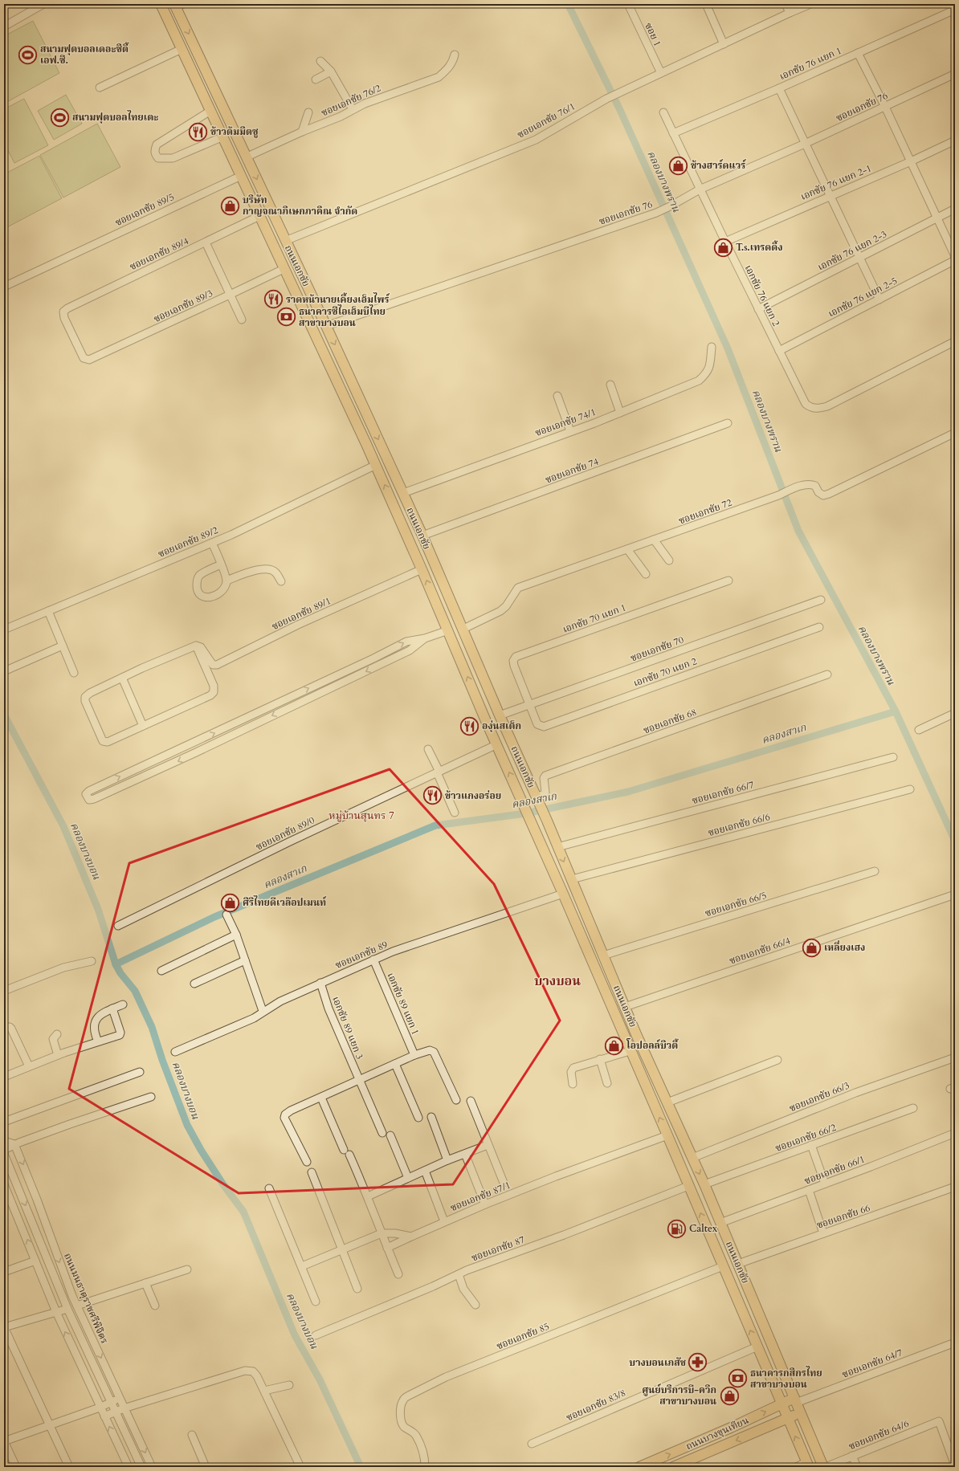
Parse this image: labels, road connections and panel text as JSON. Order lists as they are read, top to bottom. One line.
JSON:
{"streets":{"main road":["ถนนเอกชัย","ถนนบางขุนเทียน"],"street":["ซอย 1","เอกชัย 76 แยก 1","ซอยเอกชัย 76/2","ซอยเอกชัย 76","ซอยเอกชัย 76/1","เอกชัย 76 แยก 2-1","ซอยเอกชัย 89/5","เอกชัย 76 แยก 2-3","ซอยเอกชัย 89/4","เอกชัย 76 แยก 2","เอกชัย 76 แยก 2-5","ซอยเอกชัย 89/3","ซอยเอกชัย 74/1","ซอยเอกชัย 74","ซอยเอกชัย 72","ซอยเอกชัย 89/2","ซอยเอกชัย 89/1","เอกชัย 70 แยก 1","ซอยเอกชัย 70","เอกชัย 70 แยก 2","ซอยเอกชัย 68","ซอยเอกชัย 66/7","ซอยเอกชัย 66/6","ซอยเอกชัย 89/0","ซอยเอกชัย 66/5","ซอยเอกชัย 66/4","ซอยเอกชัย 89","เอกชัย 89 แยก 1","เอกชัย 89 แยก 3","ซอยเอกชัย 66/3","ซอยเอกชัย 66/2","ซอยเอกชัย 66/1","ซอยเอกชัย 87/1","ซอยเอกชัย 66","ซอยเอกชัย 87","ถนนมนธาตุราชศรีพิจิตร","ซอยเอกชัย 85","ซอยเอกชัย 64/7","ซอยเอกชัย 83/8","ซอยเอกชัย 64/6"]},"crossings":[["ซอย 1","ซอยเอกชัย 76/1"],["ซอยเอกชัย 76/2","ถนนเอกชัย"],["ซอยเอกชัย 76","ถนนเอกชัย"],["ซอยเอกชัย 76","เอกชัย 76 แยก 2"],["ซอยเอกชัย 76/1","ถนนเอกชัย"],["เอกชัย 76 แยก 2-1","เอกชัย 76 แยก 2"],["ซอยเอกชัย 89/5","ถนนเอกชัย"],["เอกชัย 76 แยก 2-3","เอกชัย 76 แยก 2"],["ซอยเอกชัย 89/4","ถนนเอกชัย"],["ซอยเอกชัย 89/4","ซอยเอกชัย 89/3"],["ถนนเอกชัย","ซอยเอกชัย 89/3"],["ถนนเอกชัย","ซอยเอกชัย 74/1"],["ถนนเอกชัย","ซอยเอกชัย 74"],["ถนนเอกชัย","ซอยเอกชัย 72"],["ถนนเอกชัย","ซอยเอกชัย 89/2"],["ถนนเอกชัย","ซอยเอกชัย 89/1"],["ถนนเอกชัย","ซอยเอกชัย 70"],["ถนนเอกชัย","ซอยเอกชัย 68"],["ถนนเอกชัย","ซอยเอกชัย 66/7"],["ถนนเอกชัย","ซอยเอกชัย 66/6"],["ถนนเอกชัย","ซอยเอกชัย 89/0"],["ถนนเอกชัย","ซอยเอกชัย 66/5"],["ถนนเอกชัย","ซอยเอกชัย 66/4"],["ถนนเอกชัย","ซอยเอกชัย 89"],["ถนนเอกชัย","ซอยเอกชัย 66/3"],["ถนนเอกชัย","ซอยเอกชัย 66/2"],["ถนนเอกชัย","ซอยเอกชัย 66/1"],["ถนนเอกชัย","ซอยเอกชัย 87/1"],["ถนนเอกชัย","ซอยเอกชัย 66"],["ถนนเอกชัย","ซอยเอกชัย 87"],["ถนนเอกชัย","ซอยเอกชัย 85"],["ถนนเอกชัย","ซอยเอกชัย 64/7"],["ถนนเอกชัย","ซอยเอกชัย 83/8"],["ถนนเอกชัย","ถนนบางขุนเทียน"],["เอกชัย 76 แยก 2","เอกชัย 76 แยก 2-5"],["เอกชัย 70 แยก 1","ซอยเอกชัย 70"],["เอกชัย 70 แยก 1","เอกชัย 70 แยก 2"],["ซอยเอกชัย 70","เอกชัย 70 แยก 2"],["ซอยเอกชัย 89","เอกชัย 89 แยก 1"],["ซอยเอกชัย 89","เอกชัย 89 แยก 3"],["ซอยเอกชัย 64/7","ถนนบางขุนเทียน"]],"districts":["หมู่บ้านสุนทร 7","บางบอน"],"water":["คลองบางพราน","คลองสาเก","คลองบางบอน"],"places":{"sports":["สนามฟุตบอลเดอะซิตี้ เอฟ.ซี.","สนามฟุตบอลไทยเตะ"],"restaurant":["ข้าวต้มมิตซู","ราดหน้านายเคี้ยงเอ็มไพร์","องุ่นสเต็ก","ข้าวแกงอร่อย"],"shop":["ช้างฮาร์ดแวร์","บริษัท กาญจณาภิเษกภาคิณ จำกัด","T.s.เทรดดิ้ง","ศิริไทยดีเวล๊อปเมนท์","เหลี่ยงเฮง","โอปอลล์บิวตี้","ศูนย์บริการบี-ควิก สาขาบางบอน"],"bank":["ธนาคารซีไอเอ็มบีไทย สาขาบางบอน","ธนาคารกสิกรไทย สาขาบางบอน"],"fuel station":["Caltex"],"pharmacy":["บางบอนเภสัช"]}}
